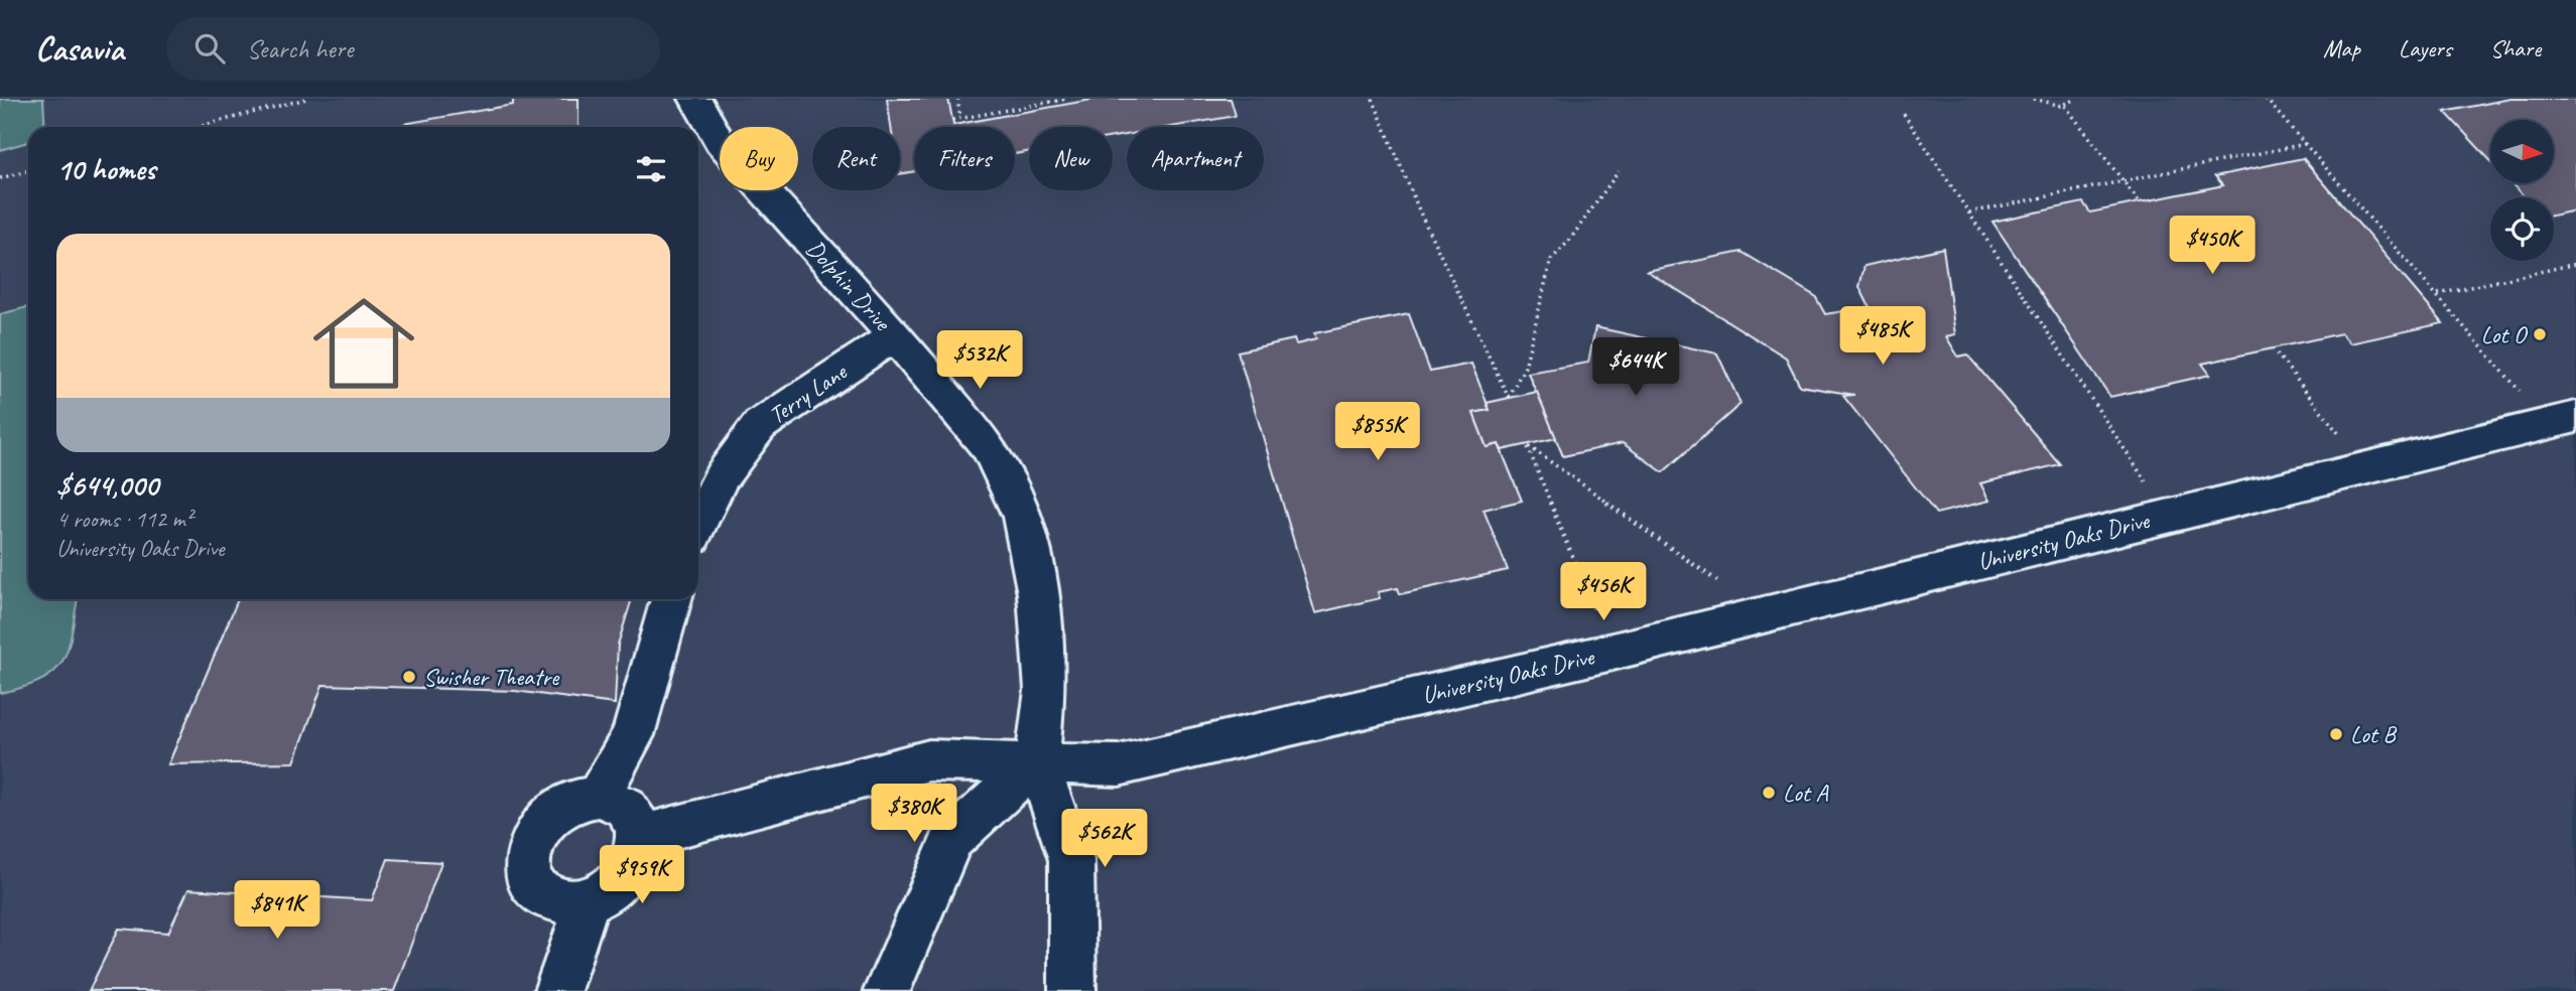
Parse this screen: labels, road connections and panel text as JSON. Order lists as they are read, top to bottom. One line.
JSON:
{"streets":{"street":["Dolphin Drive","Terry Lane","University Oaks Drive"]},"crossings":[["Dolphin Drive","Terry Lane"],["Dolphin Drive","University Oaks Drive"]],"places":["Lot O","Swisher Theatre","Lot B","Lot A"],"north":"right","page":{"header":"Casavia","search":"Search here","nav":["Map","Layers","Share"],"chip":["Buy","Rent","Filters","New","Apartment"],"heading":"10 homes","list":[{"name":"$644,000","note":"4 rooms · 112 m² · University Oaks Drive"}],"price":["$450K","$485K","$532K","$644K","$855K","$456K","$380K","$562K","$959K","$841K"]}}
